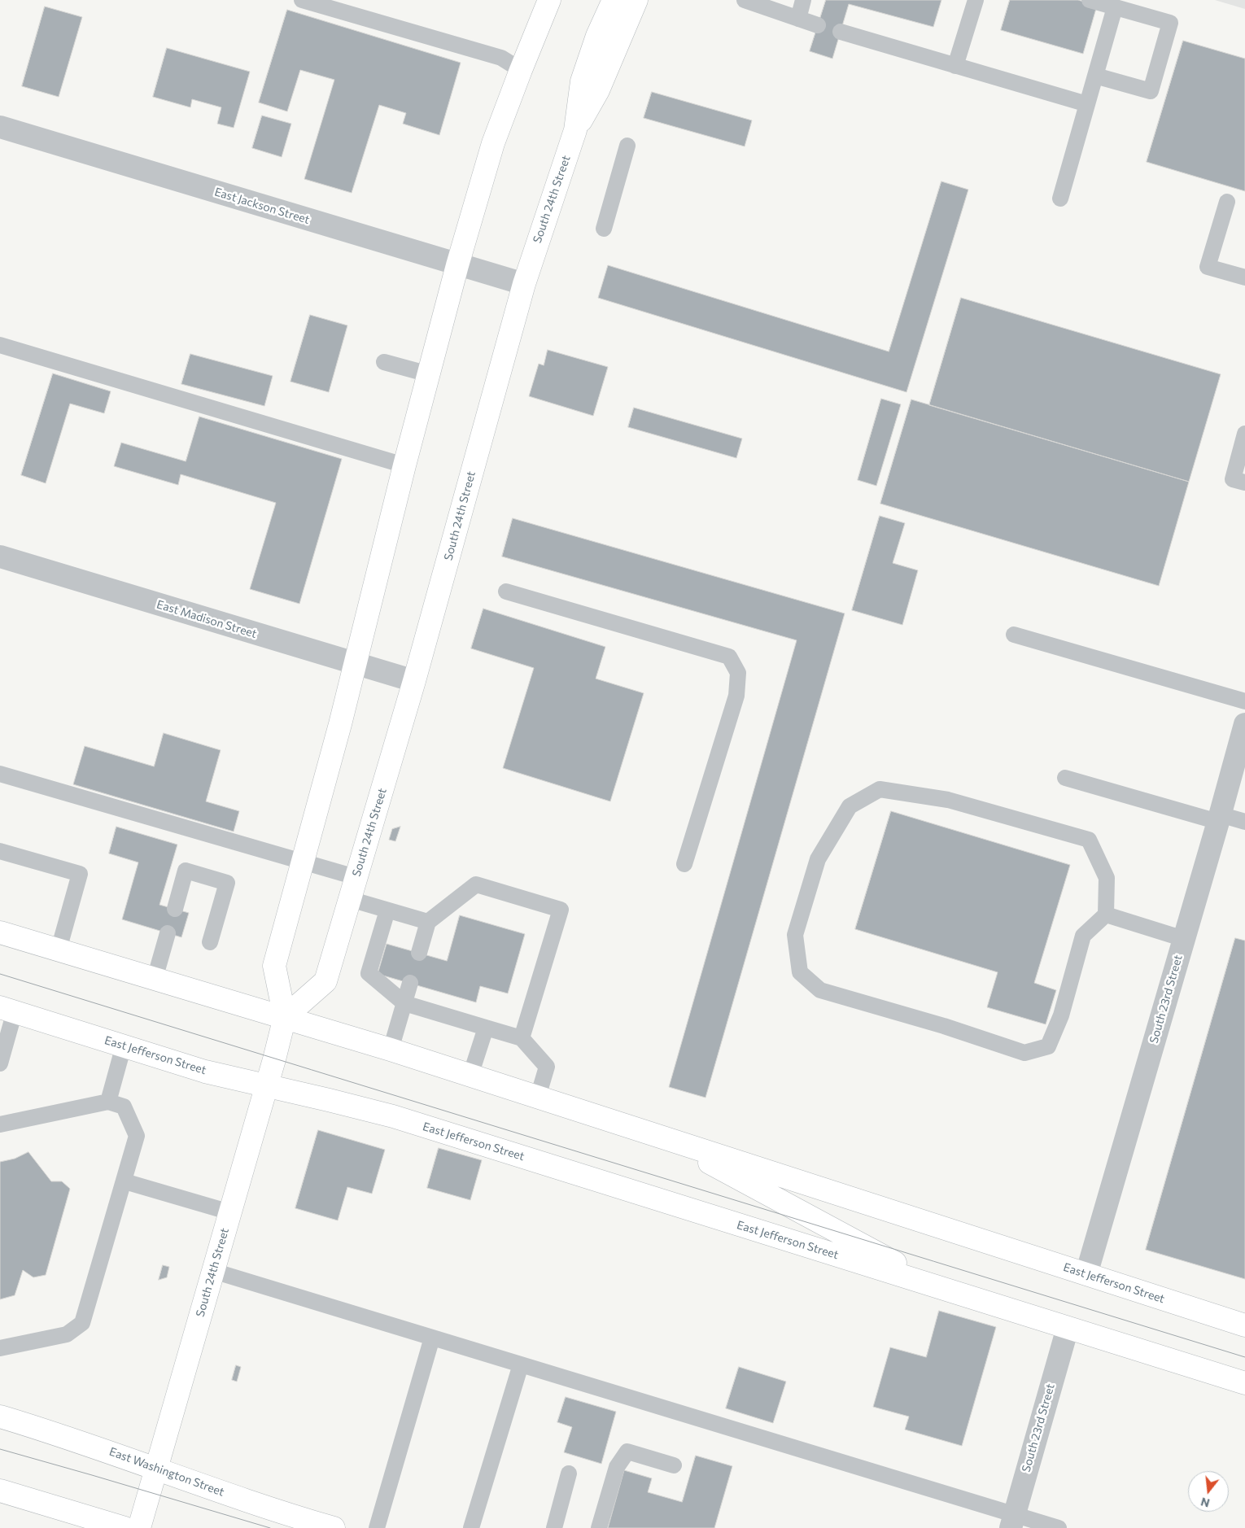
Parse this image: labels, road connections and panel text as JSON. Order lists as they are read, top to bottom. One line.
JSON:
{"streets":{"main road":["South 24th Street","East Jefferson Street","East Washington Street"],"street":["East Jackson Street","East Madison Street","South 23rd Street"]},"crossings":[["South 24th Street","East Jackson Street"],["South 24th Street","East Madison Street"],["South 24th Street","East Jefferson Street"],["South 24th Street","East Washington Street"],["South 23rd Street","East Jefferson Street"]],"north":"bottom"}
